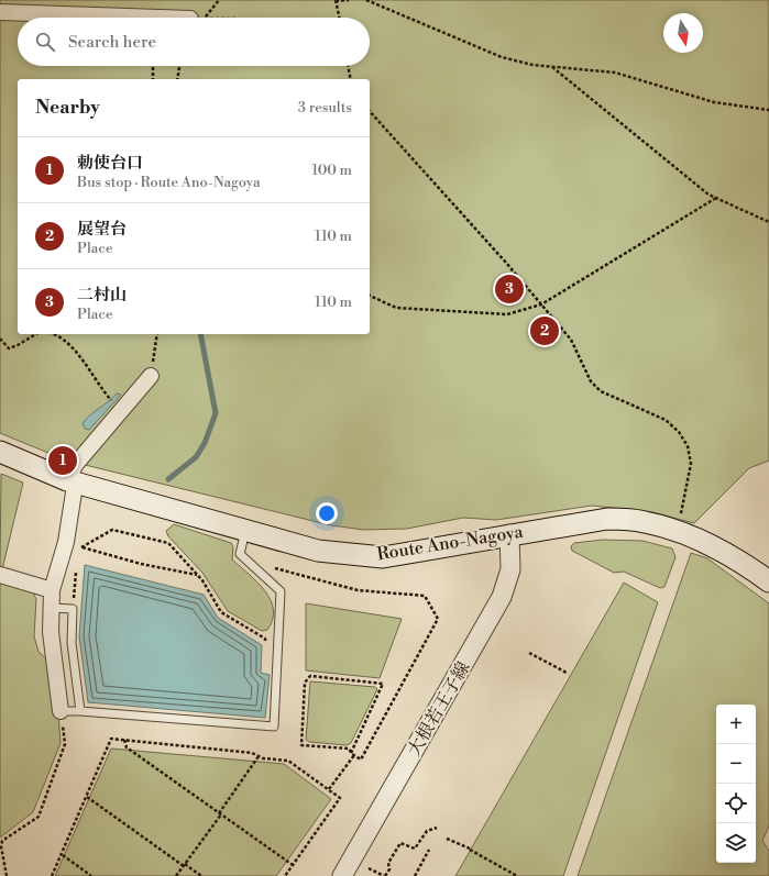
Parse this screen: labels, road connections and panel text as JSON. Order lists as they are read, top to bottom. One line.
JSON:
{"streets":{"main road":["Route Ano-Nagoya"],"street":["大根若王子線"]},"crossings":[["Route Ano-Nagoya","大根若王子線"]],"north":"bottom","page":{"search":"Search here","heading":["Nearby","3 results"],"list":[{"mark":"1","name":"勅使台口","note":"Bus stop · Route Ano-Nagoya","value":"100 m"},{"mark":"2","name":"展望台","note":"Place","value":"110 m"},{"mark":"3","name":"二村山","note":"Place","value":"110 m"}],"pins":["3","2","1"],"map_buttons":["+","−"]}}
